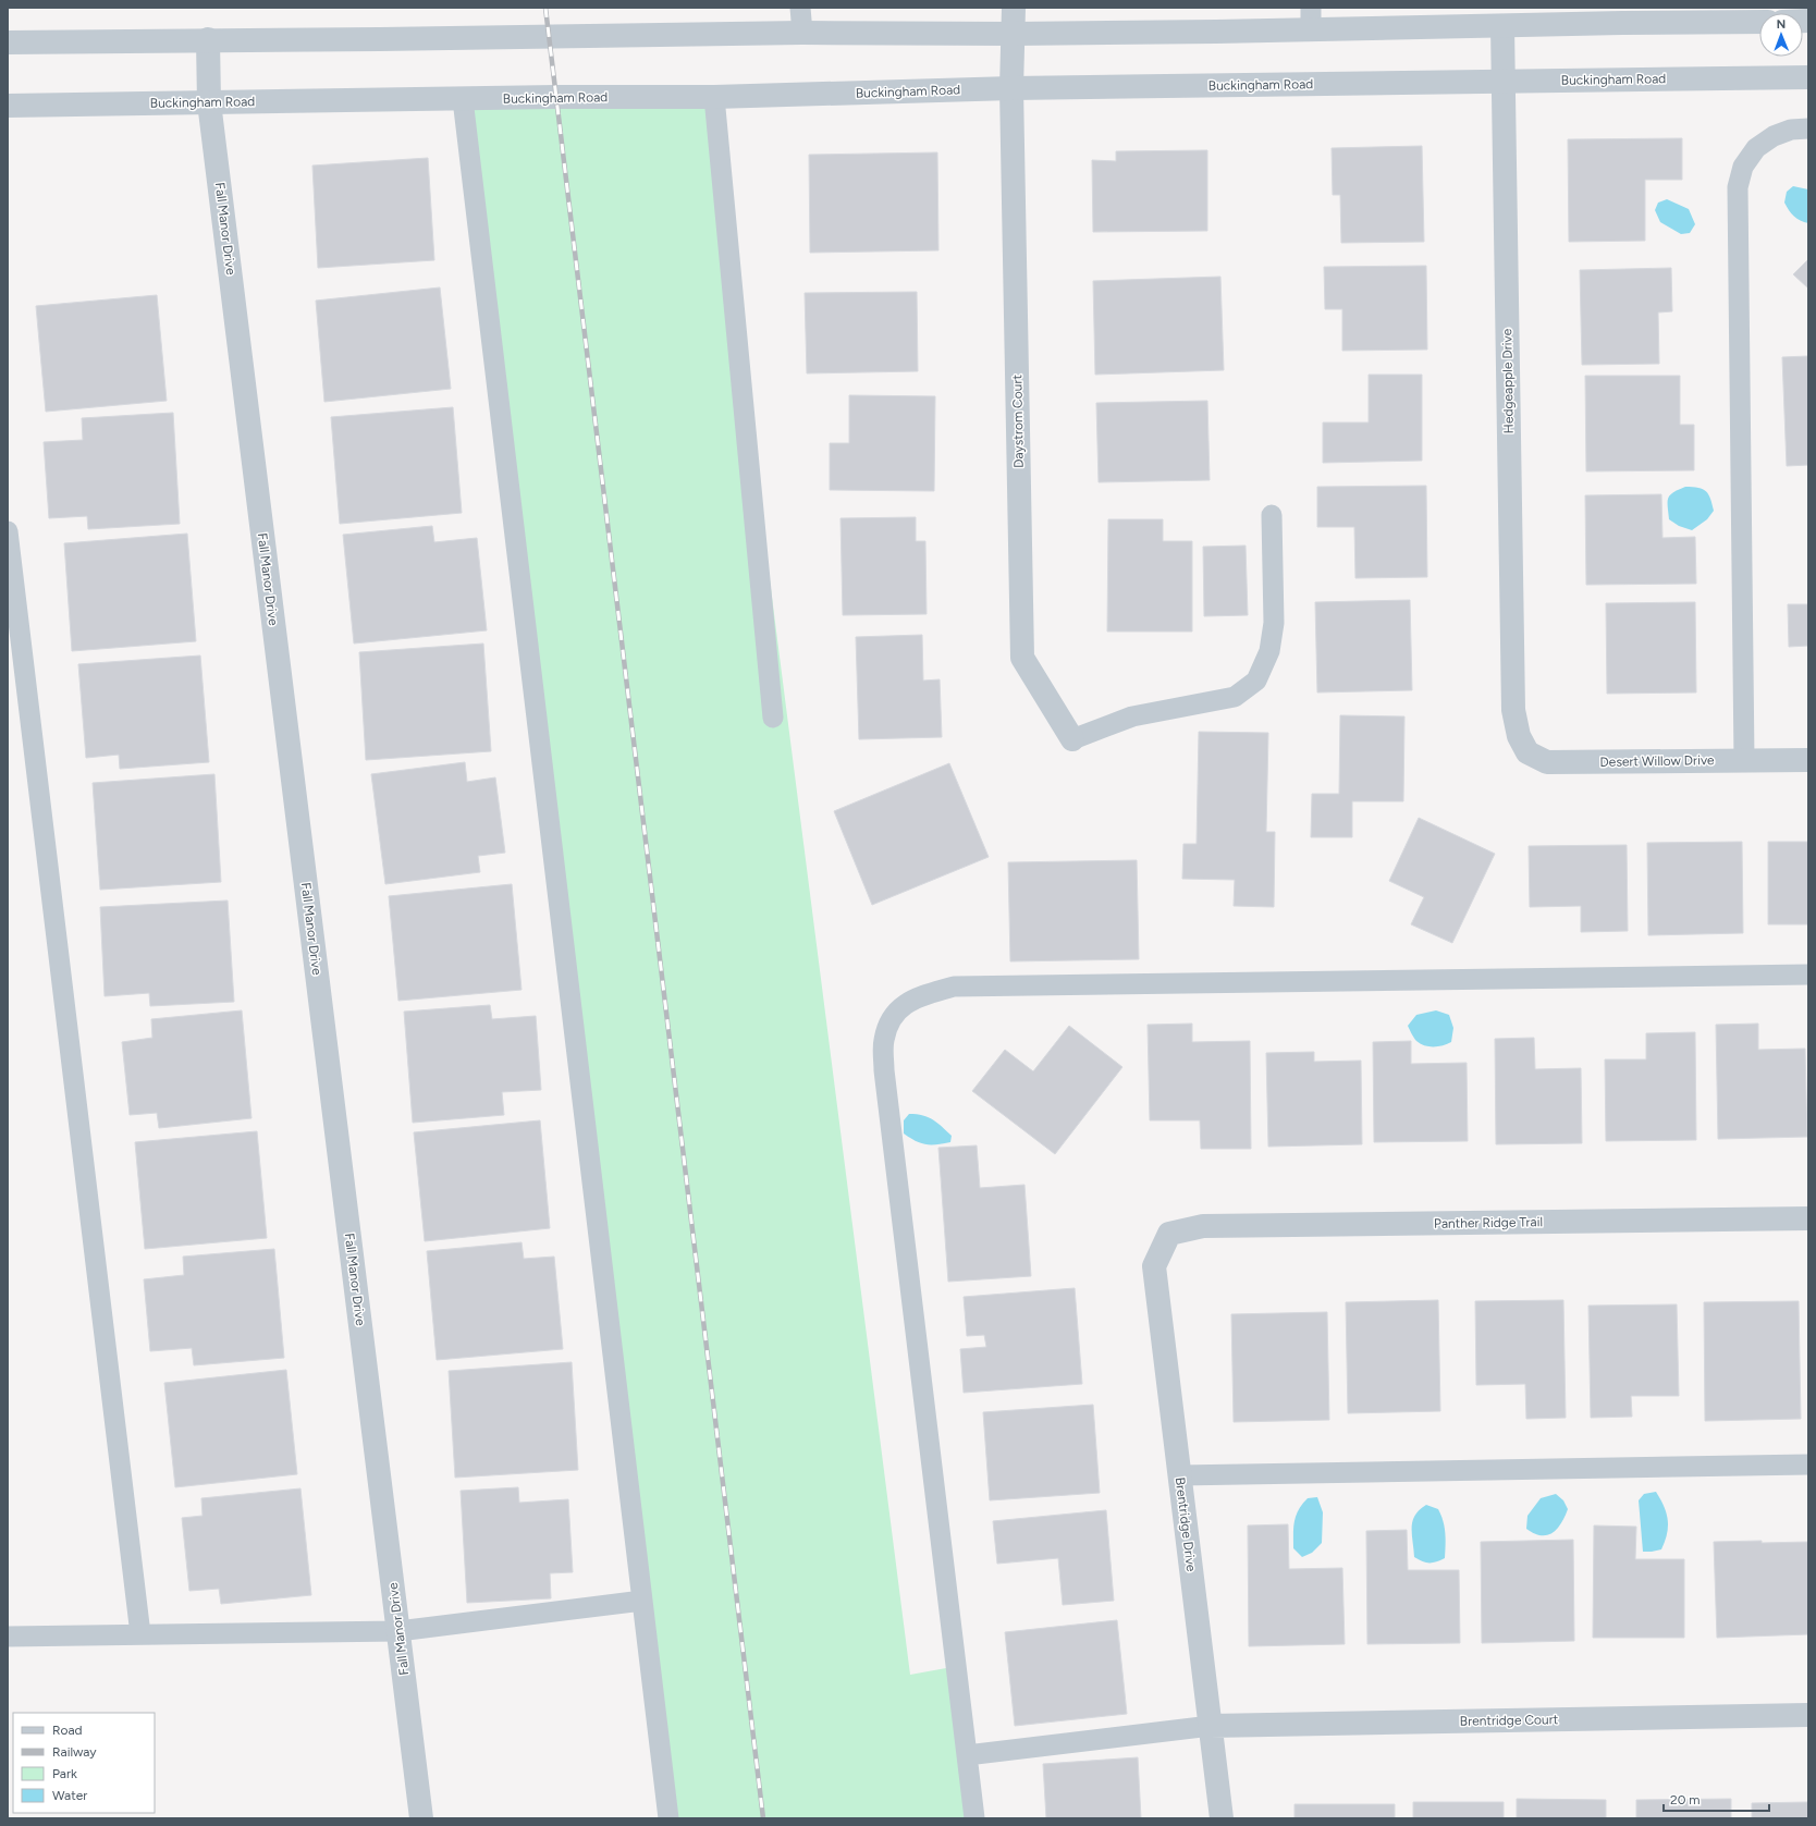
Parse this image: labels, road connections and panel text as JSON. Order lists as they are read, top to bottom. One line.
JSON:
{"streets":{"street":["Buckingham Road","Fall Manor Drive","Hedgeapple Drive","Daystrom Court","Desert Willow Drive","Panther Ridge Trail","Brentridge Drive","Brentridge Court"]},"crossings":[["Buckingham Road","Fall Manor Drive"],["Buckingham Road","Hedgeapple Drive"],["Buckingham Road","Daystrom Court"],["Hedgeapple Drive","Desert Willow Drive"],["Panther Ridge Trail","Brentridge Drive"],["Brentridge Drive","Brentridge Court"]],"legend":["Road","Railway","Park","Water"],"scale_bar":"20 m","north":"top"}
